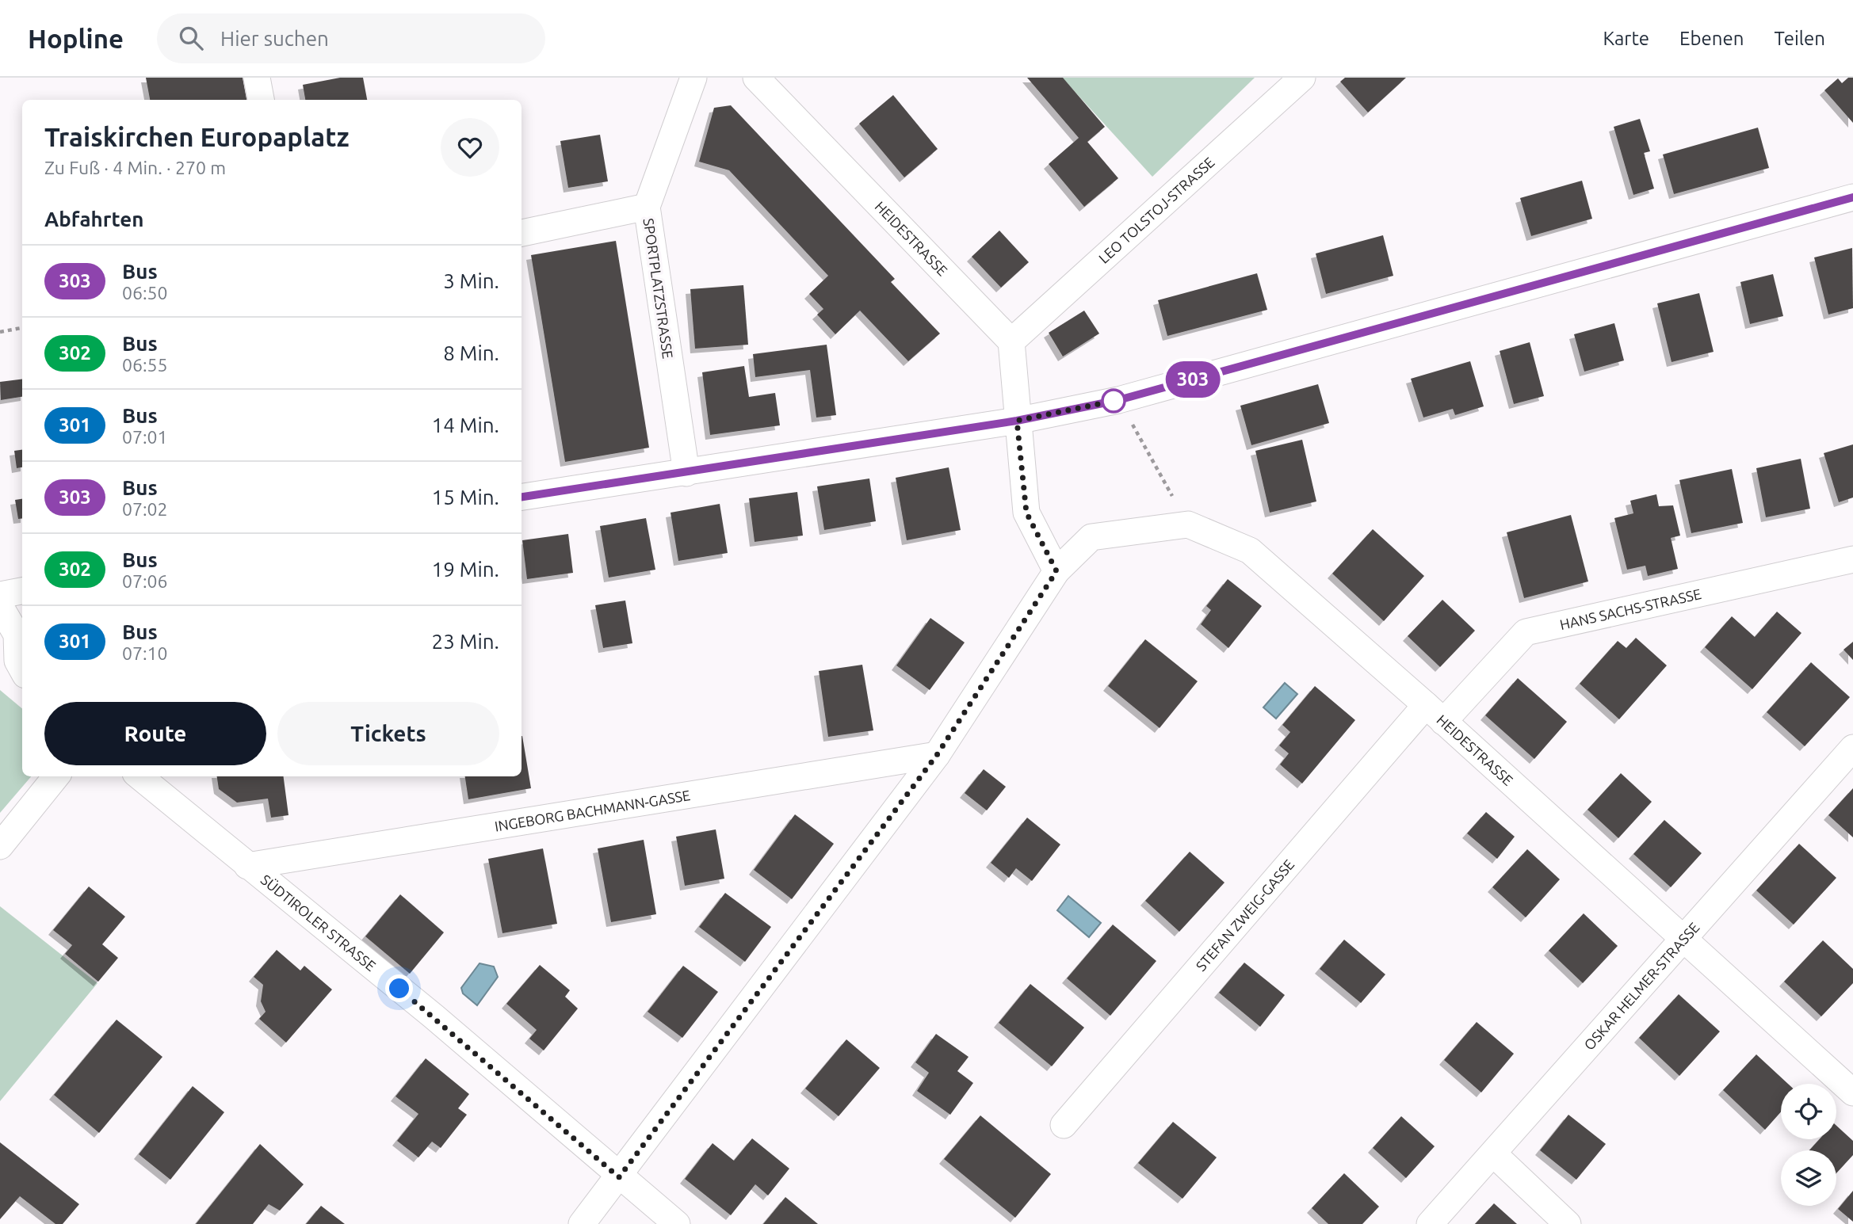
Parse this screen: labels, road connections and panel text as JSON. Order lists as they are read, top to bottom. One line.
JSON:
{"streets":{"street":["LEO TOLSTOJ-STRASSE","HEIDESTRASSE","SPORTPLATZSTRASSE","HANS SACHS-STRASSE","INGEBORG BACHMANN-GASSE","STEFAN ZWEIG-GASSE","SÜDTIROLER STRASSE","OSKAR HELMER-STRASSE"]},"crossings":[["LEO TOLSTOJ-STRASSE","HEIDESTRASSE"],["HEIDESTRASSE","HANS SACHS-STRASSE"],["HEIDESTRASSE","STEFAN ZWEIG-GASSE"],["HEIDESTRASSE","OSKAR HELMER-STRASSE"],["HANS SACHS-STRASSE","STEFAN ZWEIG-GASSE"],["INGEBORG BACHMANN-GASSE","SÜDTIROLER STRASSE"]],"lines":["bus line 303"],"page":{"header":"Hopline","search":"Hier suchen","nav":["Karte","Ebenen","Teilen"],"on_map":"303","heading":[["Traiskirchen Europaplatz","Zu Fuß · 4 Min. · 270 m"],"Abfahrten"],"list":[{"mark":"303","name":"Bus","note":"06:50","value":"3 Min."},{"mark":"302","name":"Bus","note":"06:55","value":"8 Min."},{"mark":"301","name":"Bus","note":"07:01","value":"14 Min."},{"mark":"303","name":"Bus","note":"07:02","value":"15 Min."},{"mark":"302","name":"Bus","note":"07:06","value":"19 Min."},{"mark":"301","name":"Bus","note":"07:10","value":"23 Min."}],"buttons":["Route","Tickets"]}}
